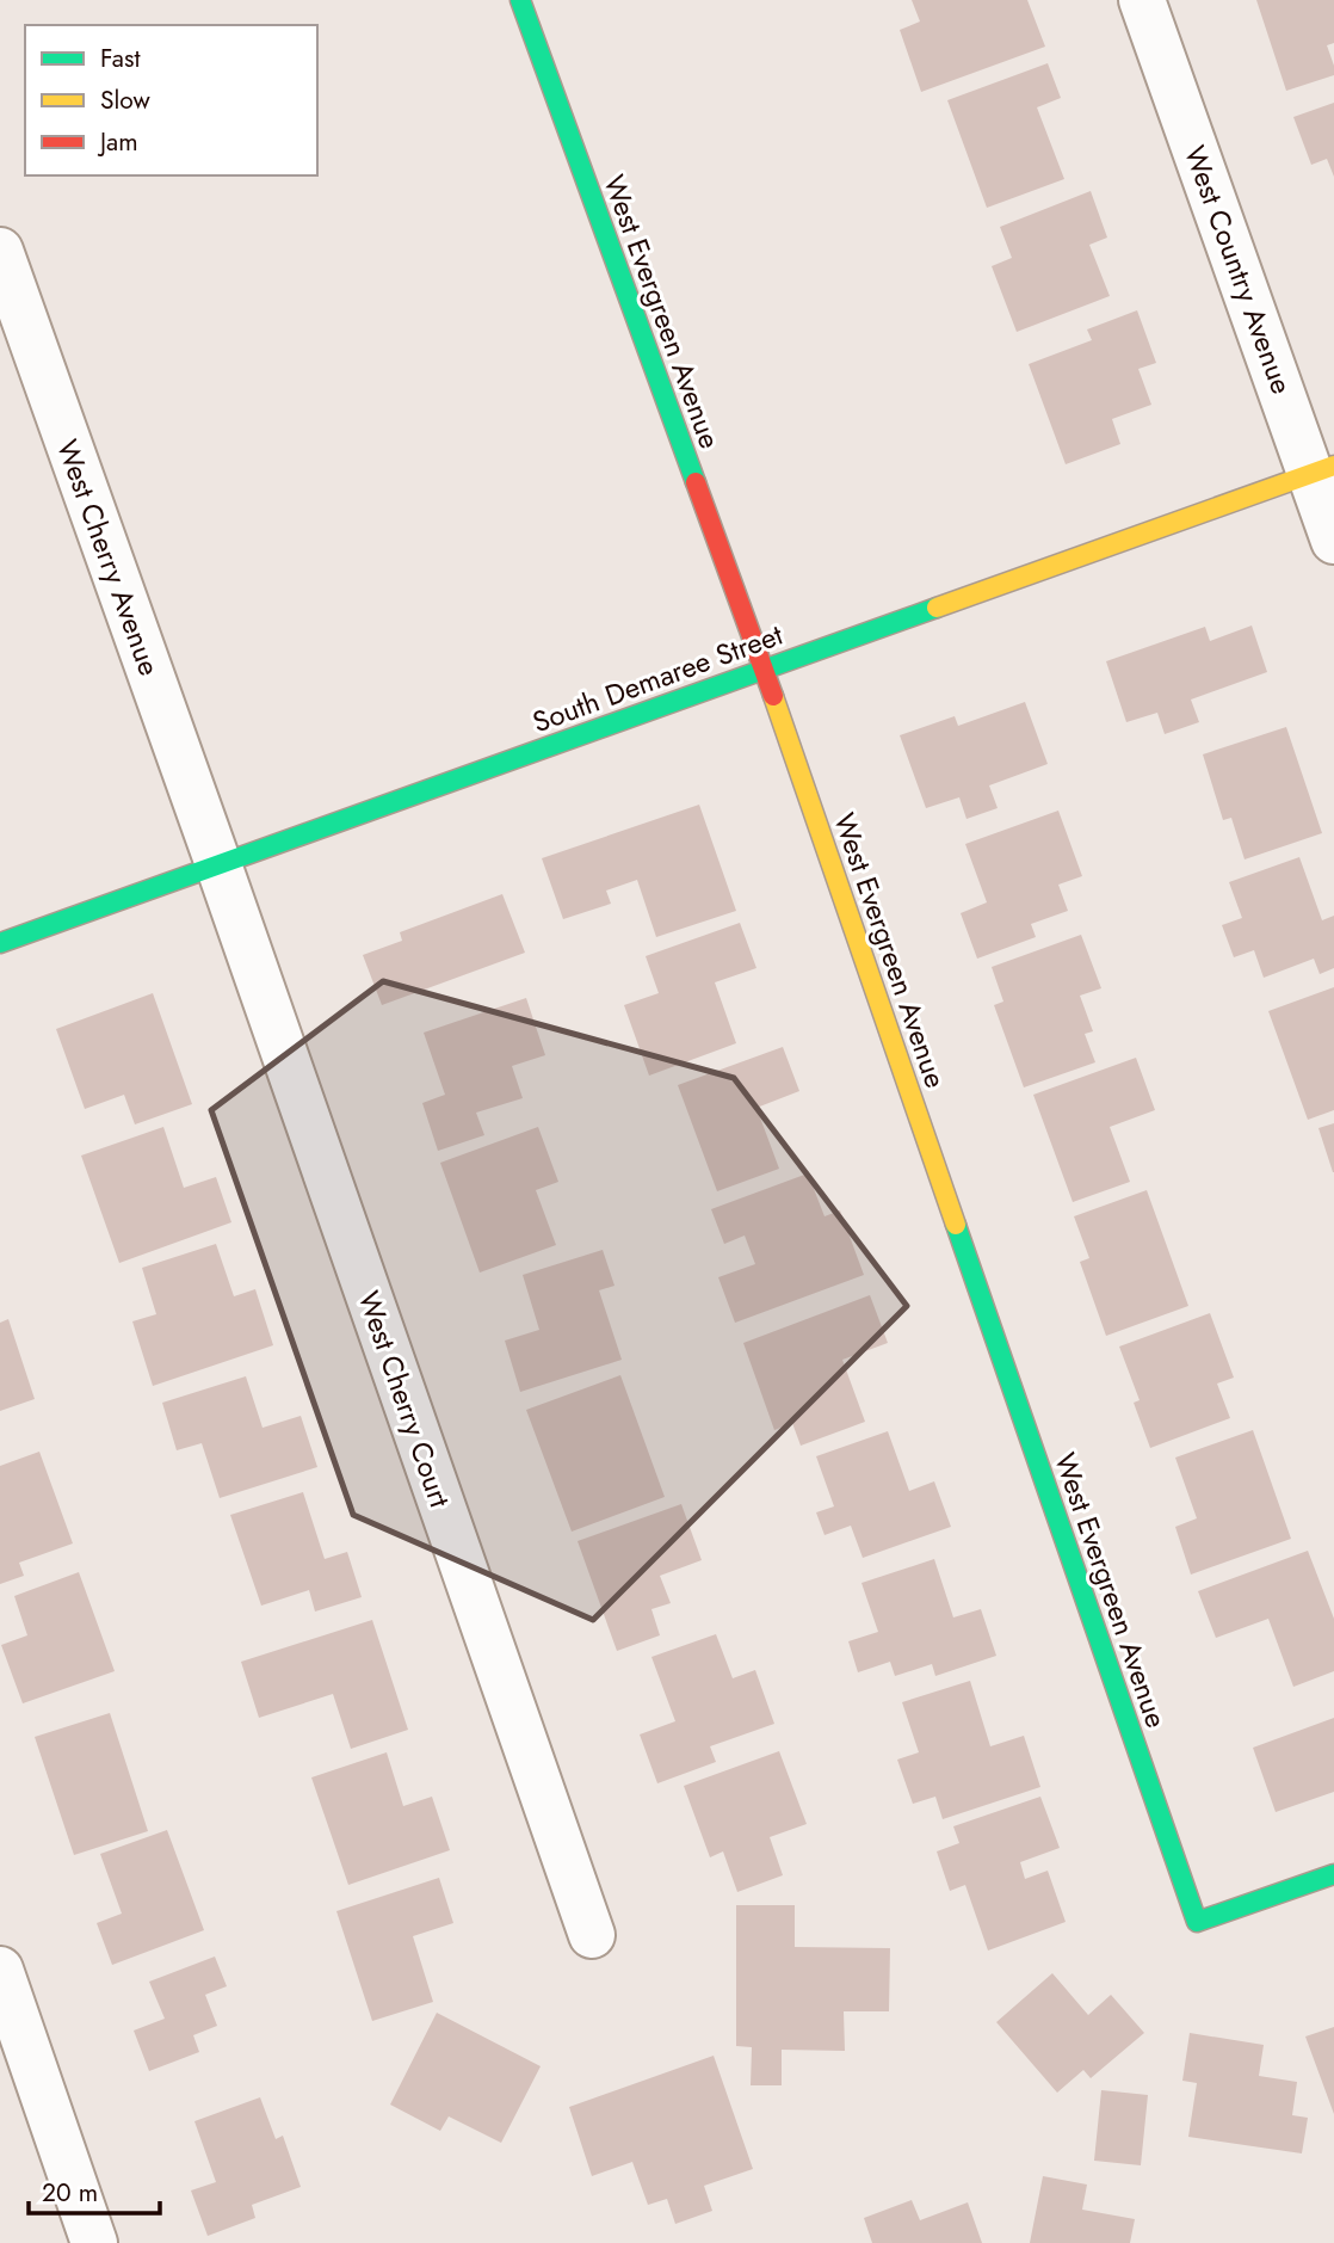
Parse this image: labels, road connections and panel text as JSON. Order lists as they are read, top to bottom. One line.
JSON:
{"streets":{"street":["West Country Avenue","West Evergreen Avenue","West Cherry Avenue","South Demaree Street","West Cherry Court"]},"crossings":[["West Country Avenue","South Demaree Street"],["West Evergreen Avenue","South Demaree Street"],["West Cherry Avenue","South Demaree Street"],["West Cherry Avenue","West Cherry Court"],["South Demaree Street","West Cherry Court"]],"legend":["Fast","Slow","Jam"],"scale_bar":"20 m"}
